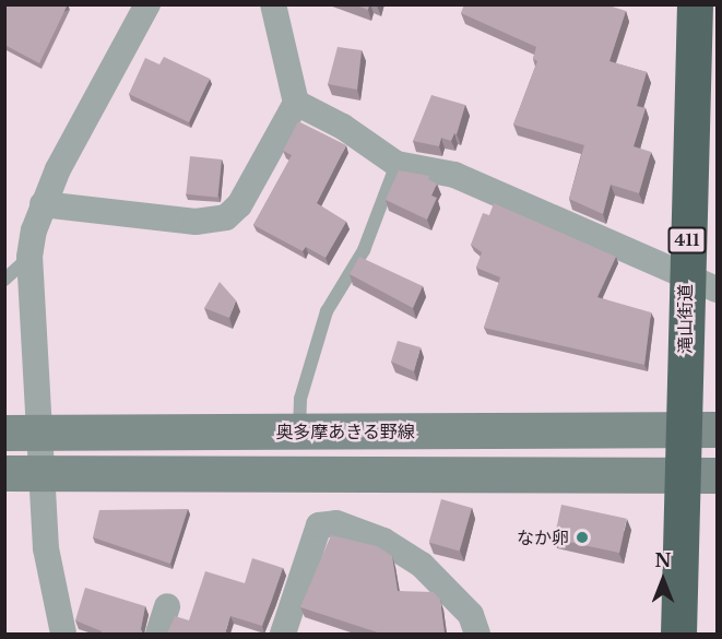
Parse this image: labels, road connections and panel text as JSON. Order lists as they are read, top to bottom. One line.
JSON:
{"streets":{"highway":["411","滝山街道"],"main road":["奥多摩あきる野線"]},"crossings":[["滝山街道","奥多摩あきる野線"]],"places":["なか卵"],"north":"top"}
